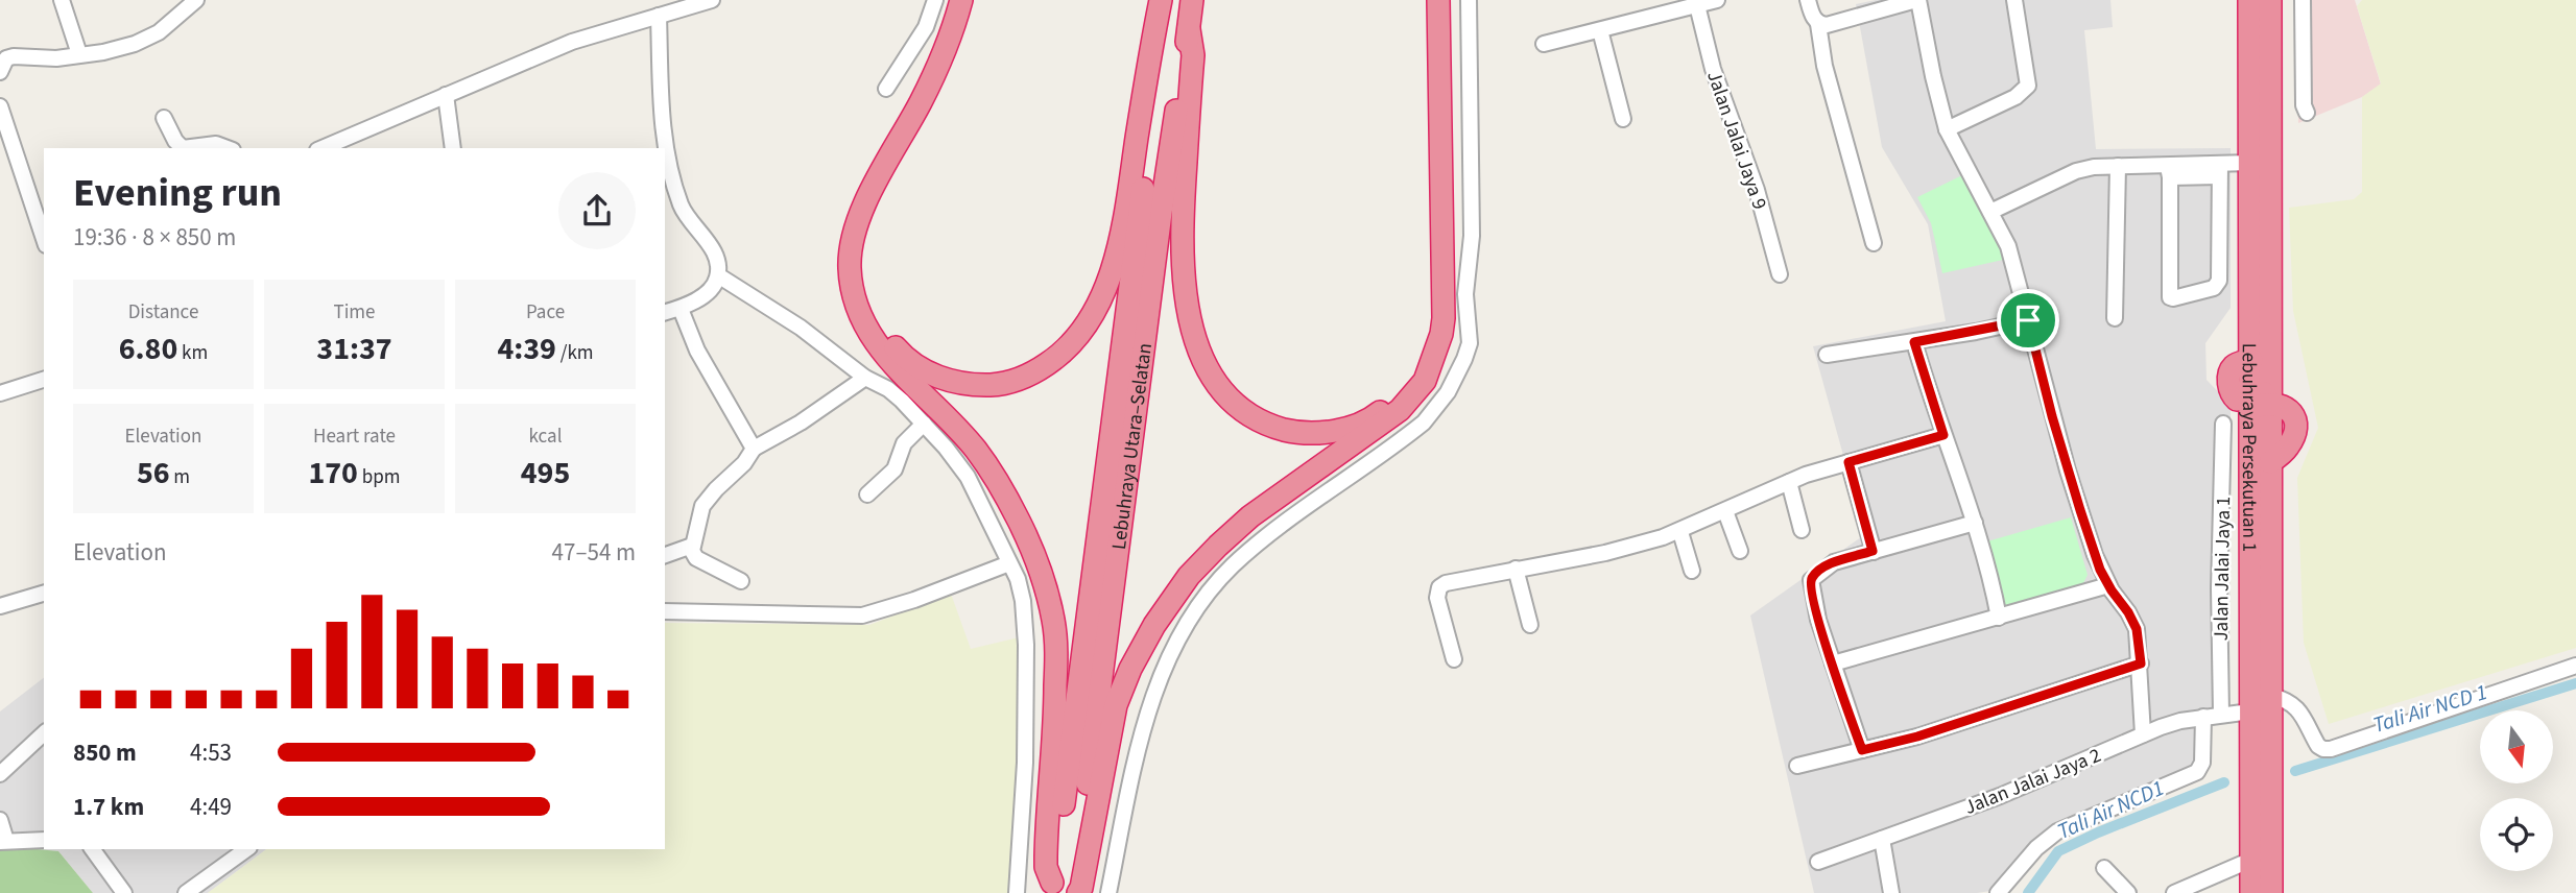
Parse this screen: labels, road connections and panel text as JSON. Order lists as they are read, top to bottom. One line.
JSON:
{"streets":{"highway":["Lebuhraya Utara–Selatan","Lebuhraya Persekutuan 1"],"street":["Jalan Jalai Jaya 9","Jalan Jalai Jaya 1","Jalan Jalai Jaya 2"]},"crossings":[["Lebuhraya Persekutuan 1","Jalan Jalai Jaya 2"],["Jalan Jalai Jaya 1","Jalan Jalai Jaya 2"]],"water":["Tali Air NCD 1","Tali Air NCD1"],"north":"bottom","page":{"heading":["Evening run","19:36 · 8 × 850 m"],"stats":[["Distance","6.80 km"],["Time","31:37"],["Pace","4:39 /km"],["Elevation","56 m"],["Heart rate","170 bpm"],["kcal","495"]],"chart":["Elevation","47–54 m"],"list":[{"name":"850 m","note":"4:53"},{"name":"1.7 km","note":"4:49"}]}}
